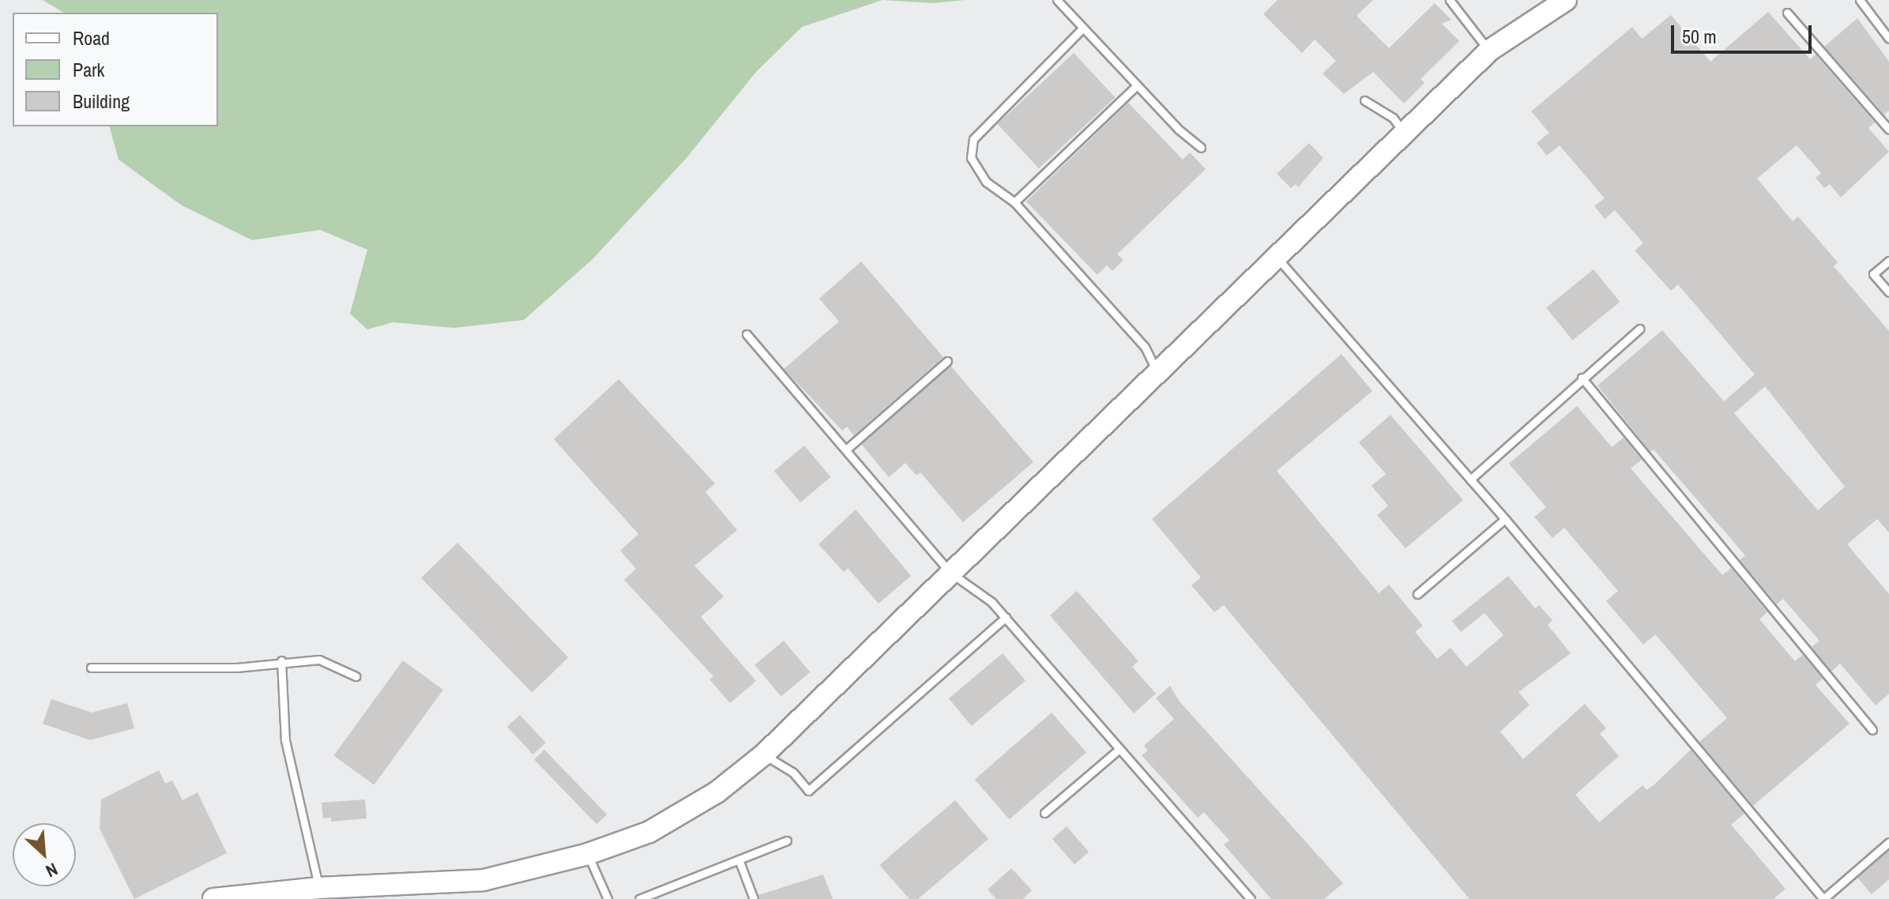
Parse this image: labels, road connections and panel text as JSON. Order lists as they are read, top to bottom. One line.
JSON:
{"legend":["Road","Park","Building"],"scale_bar":"50 m","north":"bottom right"}
